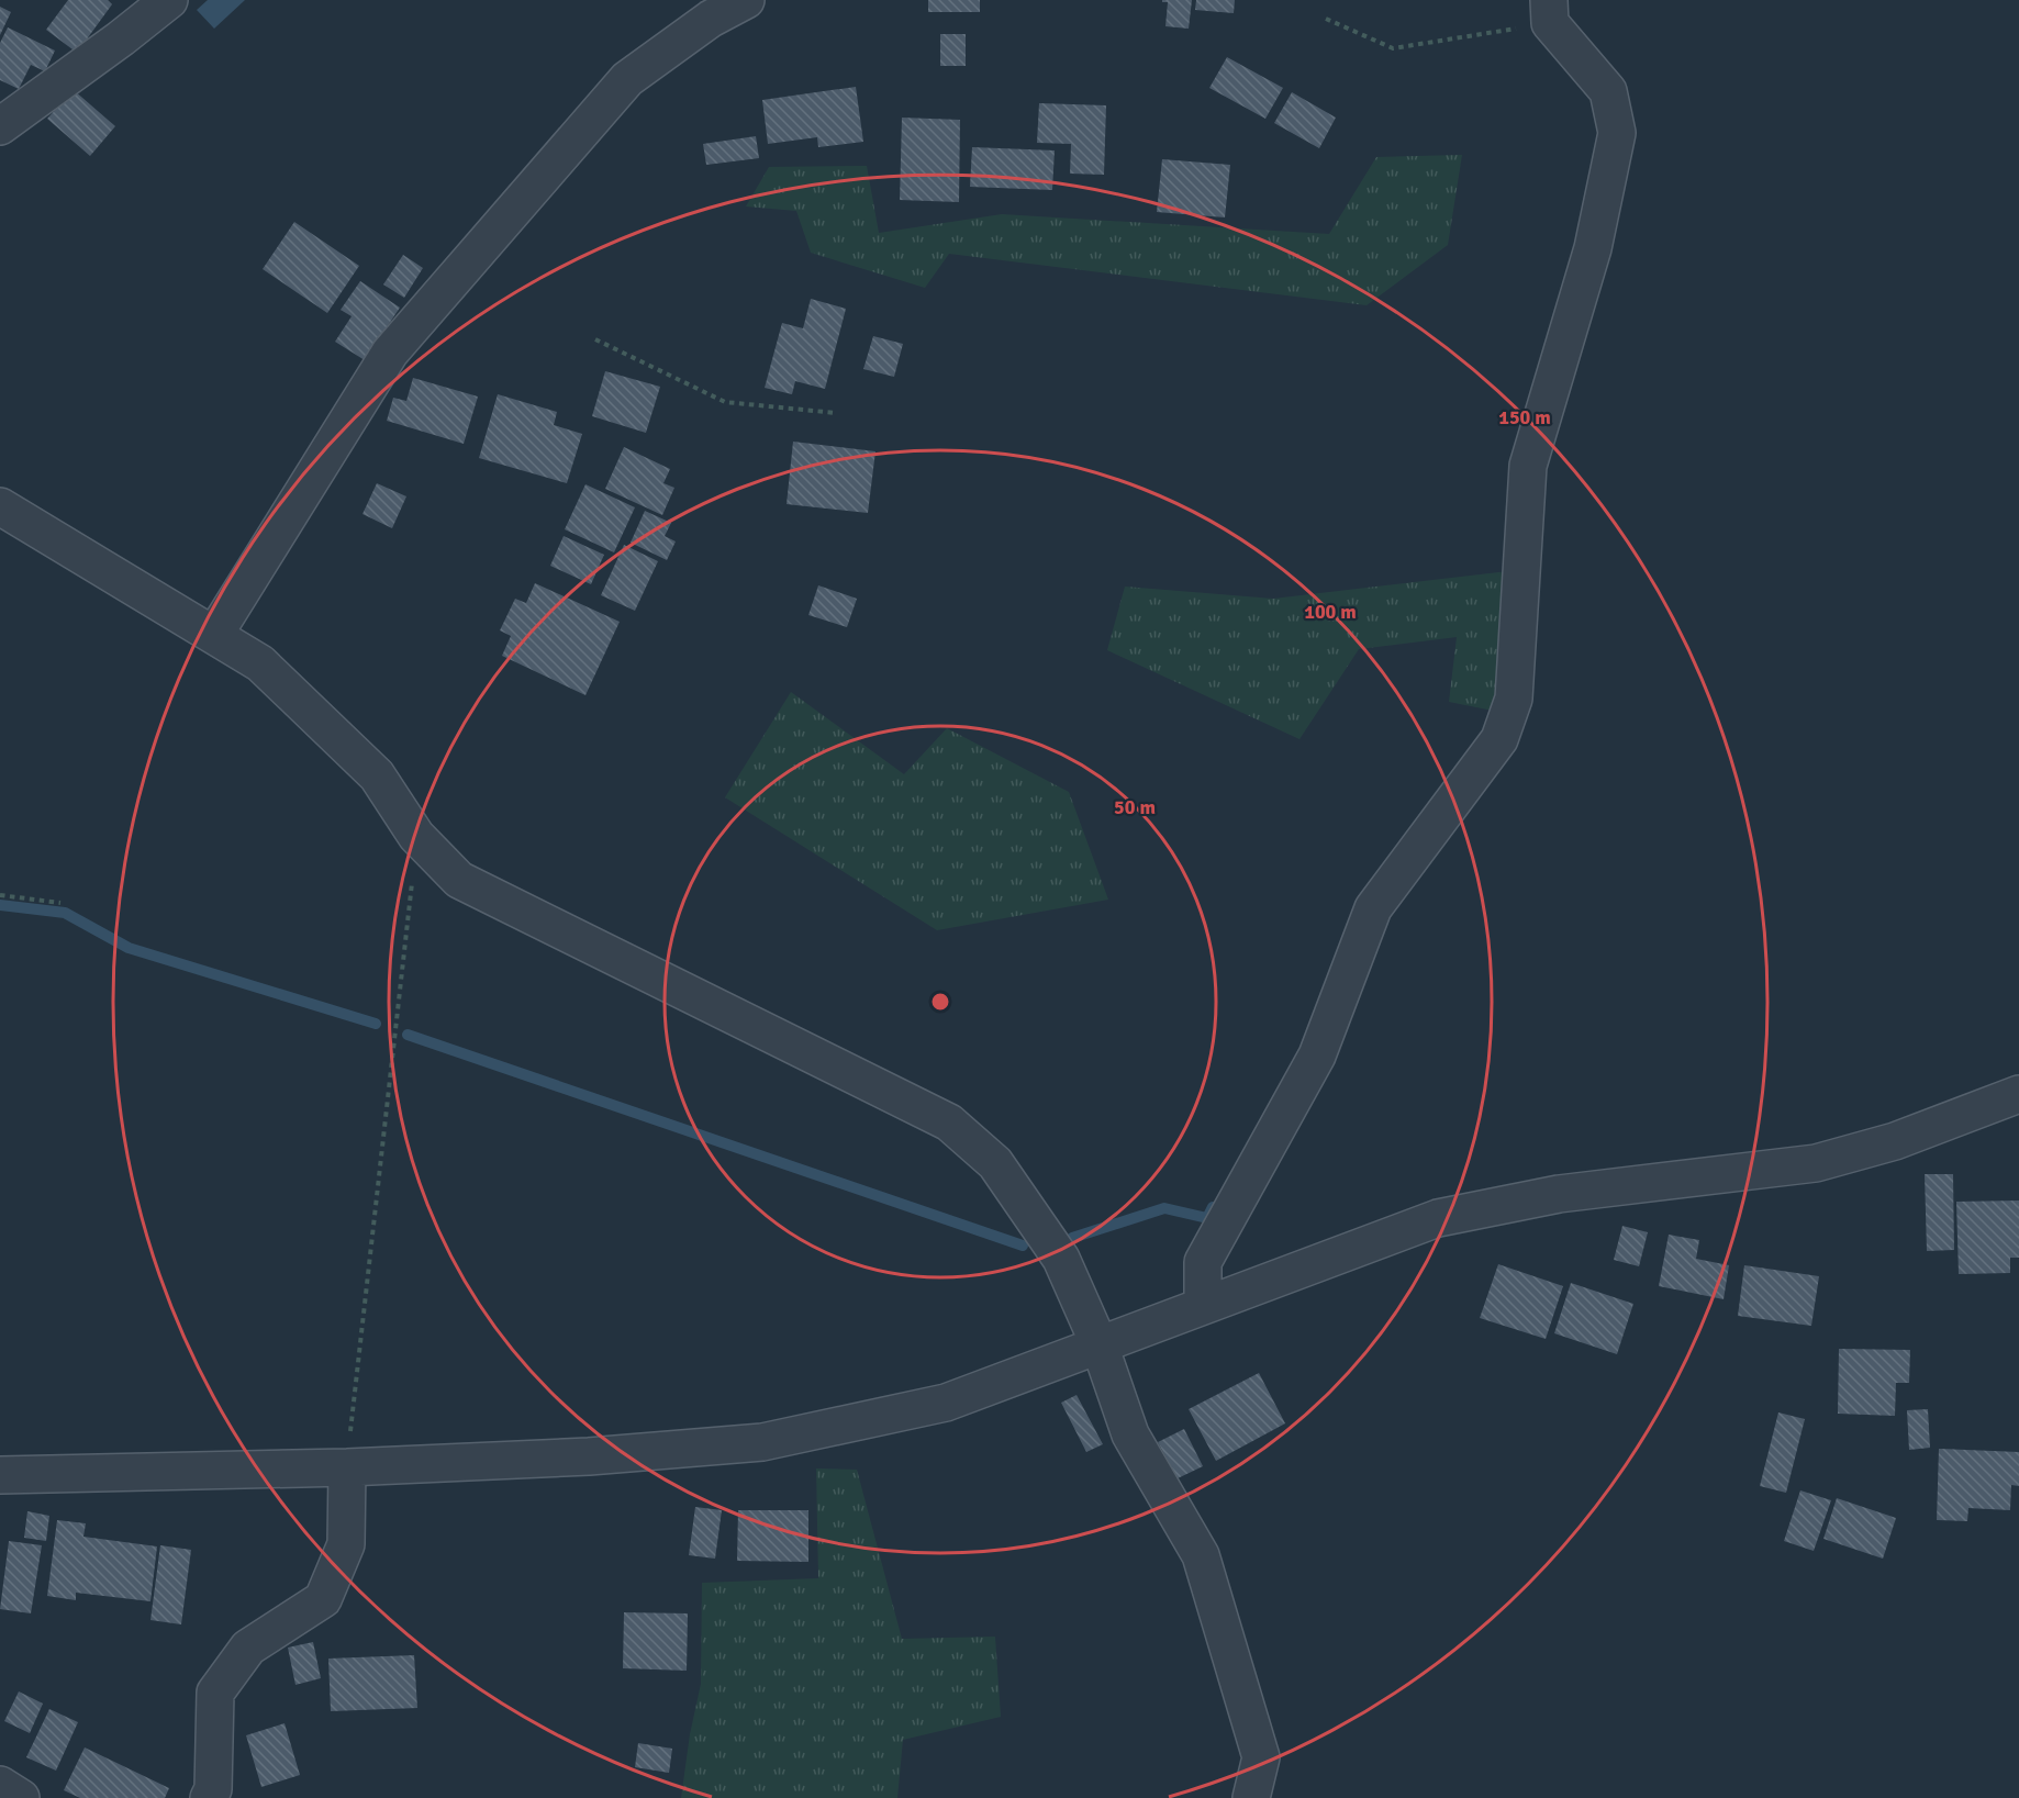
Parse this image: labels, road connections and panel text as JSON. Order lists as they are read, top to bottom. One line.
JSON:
{"rings":["150 m","100 m","50 m"]}
